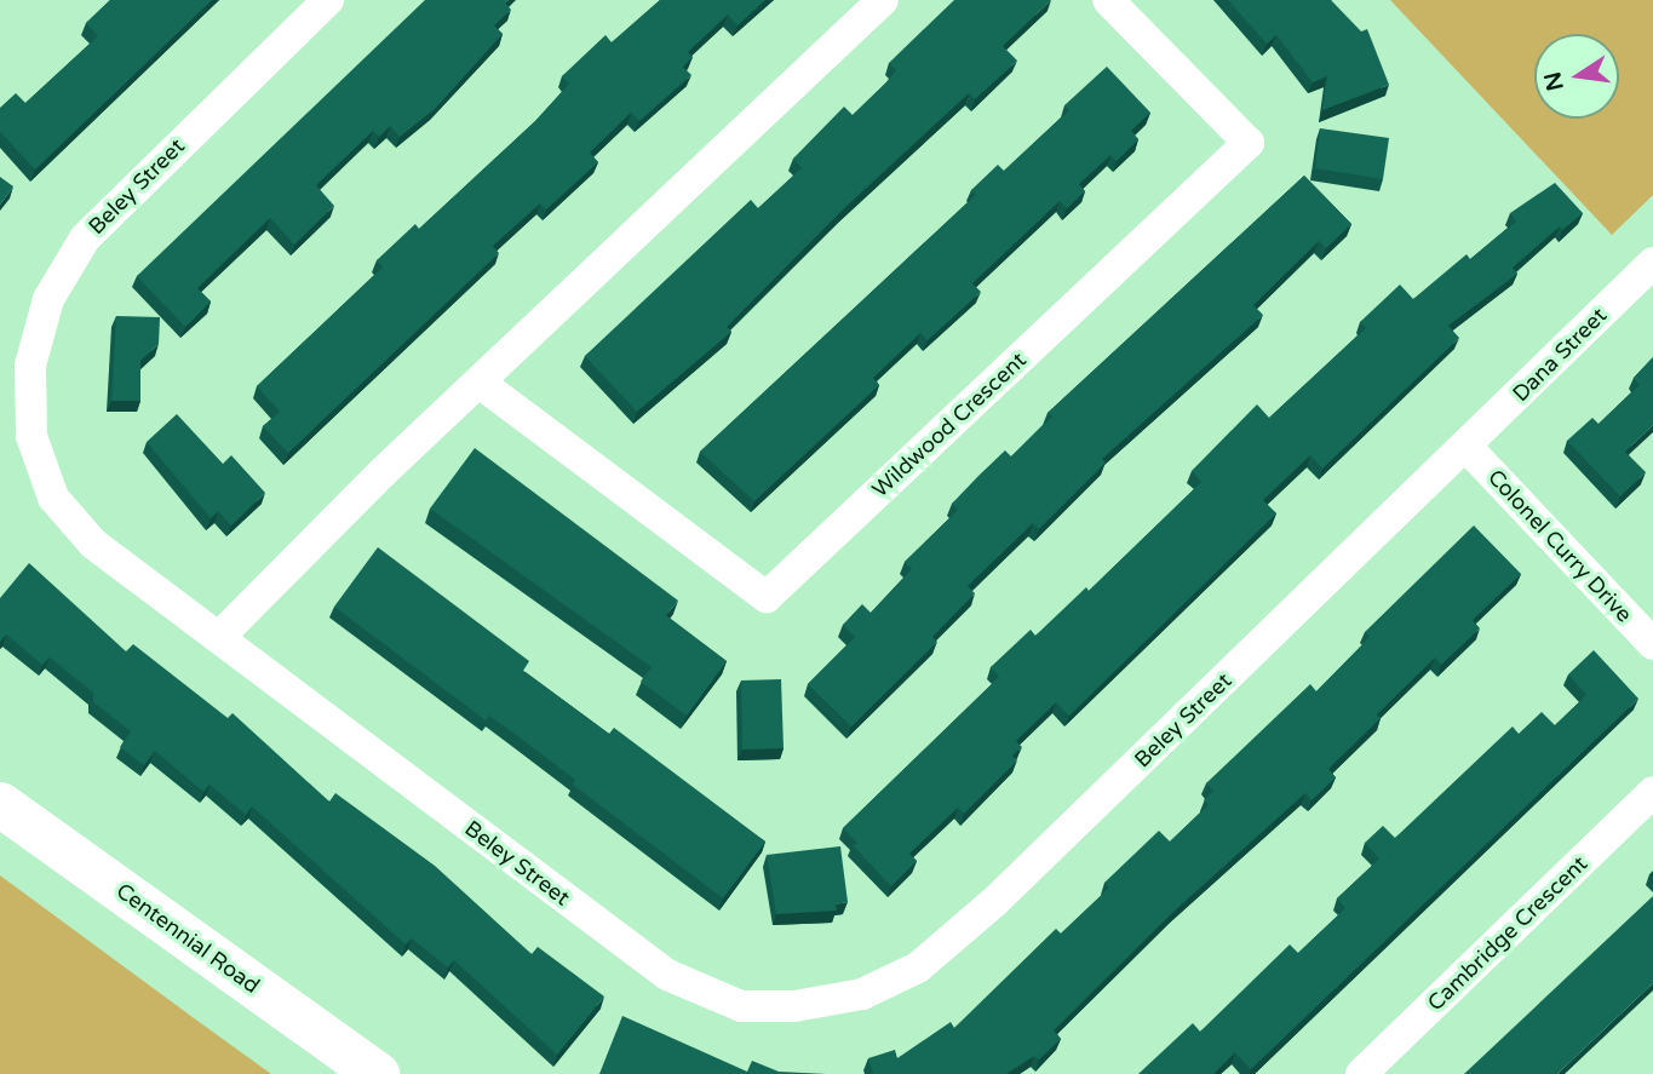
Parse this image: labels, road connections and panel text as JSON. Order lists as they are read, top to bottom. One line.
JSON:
{"streets":{"main road":["Centennial Road"],"street":["Beley Street","Dana Street","Wildwood Crescent","Colonel Curry Drive","Cambridge Crescent"]},"crossings":[["Beley Street","Dana Street"],["Beley Street","Colonel Curry Drive"],["Dana Street","Colonel Curry Drive"]],"north":"left"}
